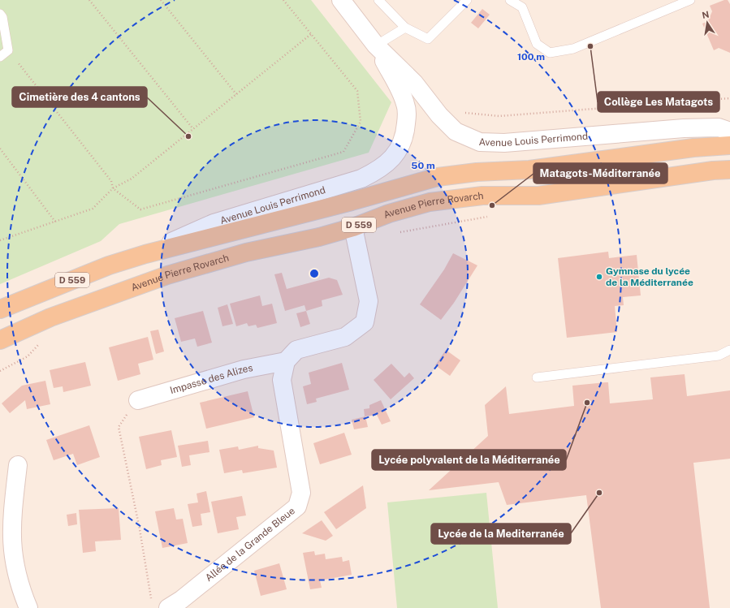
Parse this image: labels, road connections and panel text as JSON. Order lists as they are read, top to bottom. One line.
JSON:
{"streets":{"main road":["Avenue Pierre Rovarch","D 559"],"street":["Avenue Louis Perrimond","Impasse des Alizes","Allée de la Grande Bleue"]},"crossings":[["Avenue Louis Perrimond","D 559"],["Impasse des Alizes","Allée de la Grande Bleue"]],"places":["Collège Les Matagots","Cimetière des 4 cantons","Matagots-Méditerranée","Gymnase du lycée de la Méditerranée","Lycée polyvalent de la Méditerranée","Lycée de la Mediterranée"],"north":"top","rings":["100 m","50 m"]}
